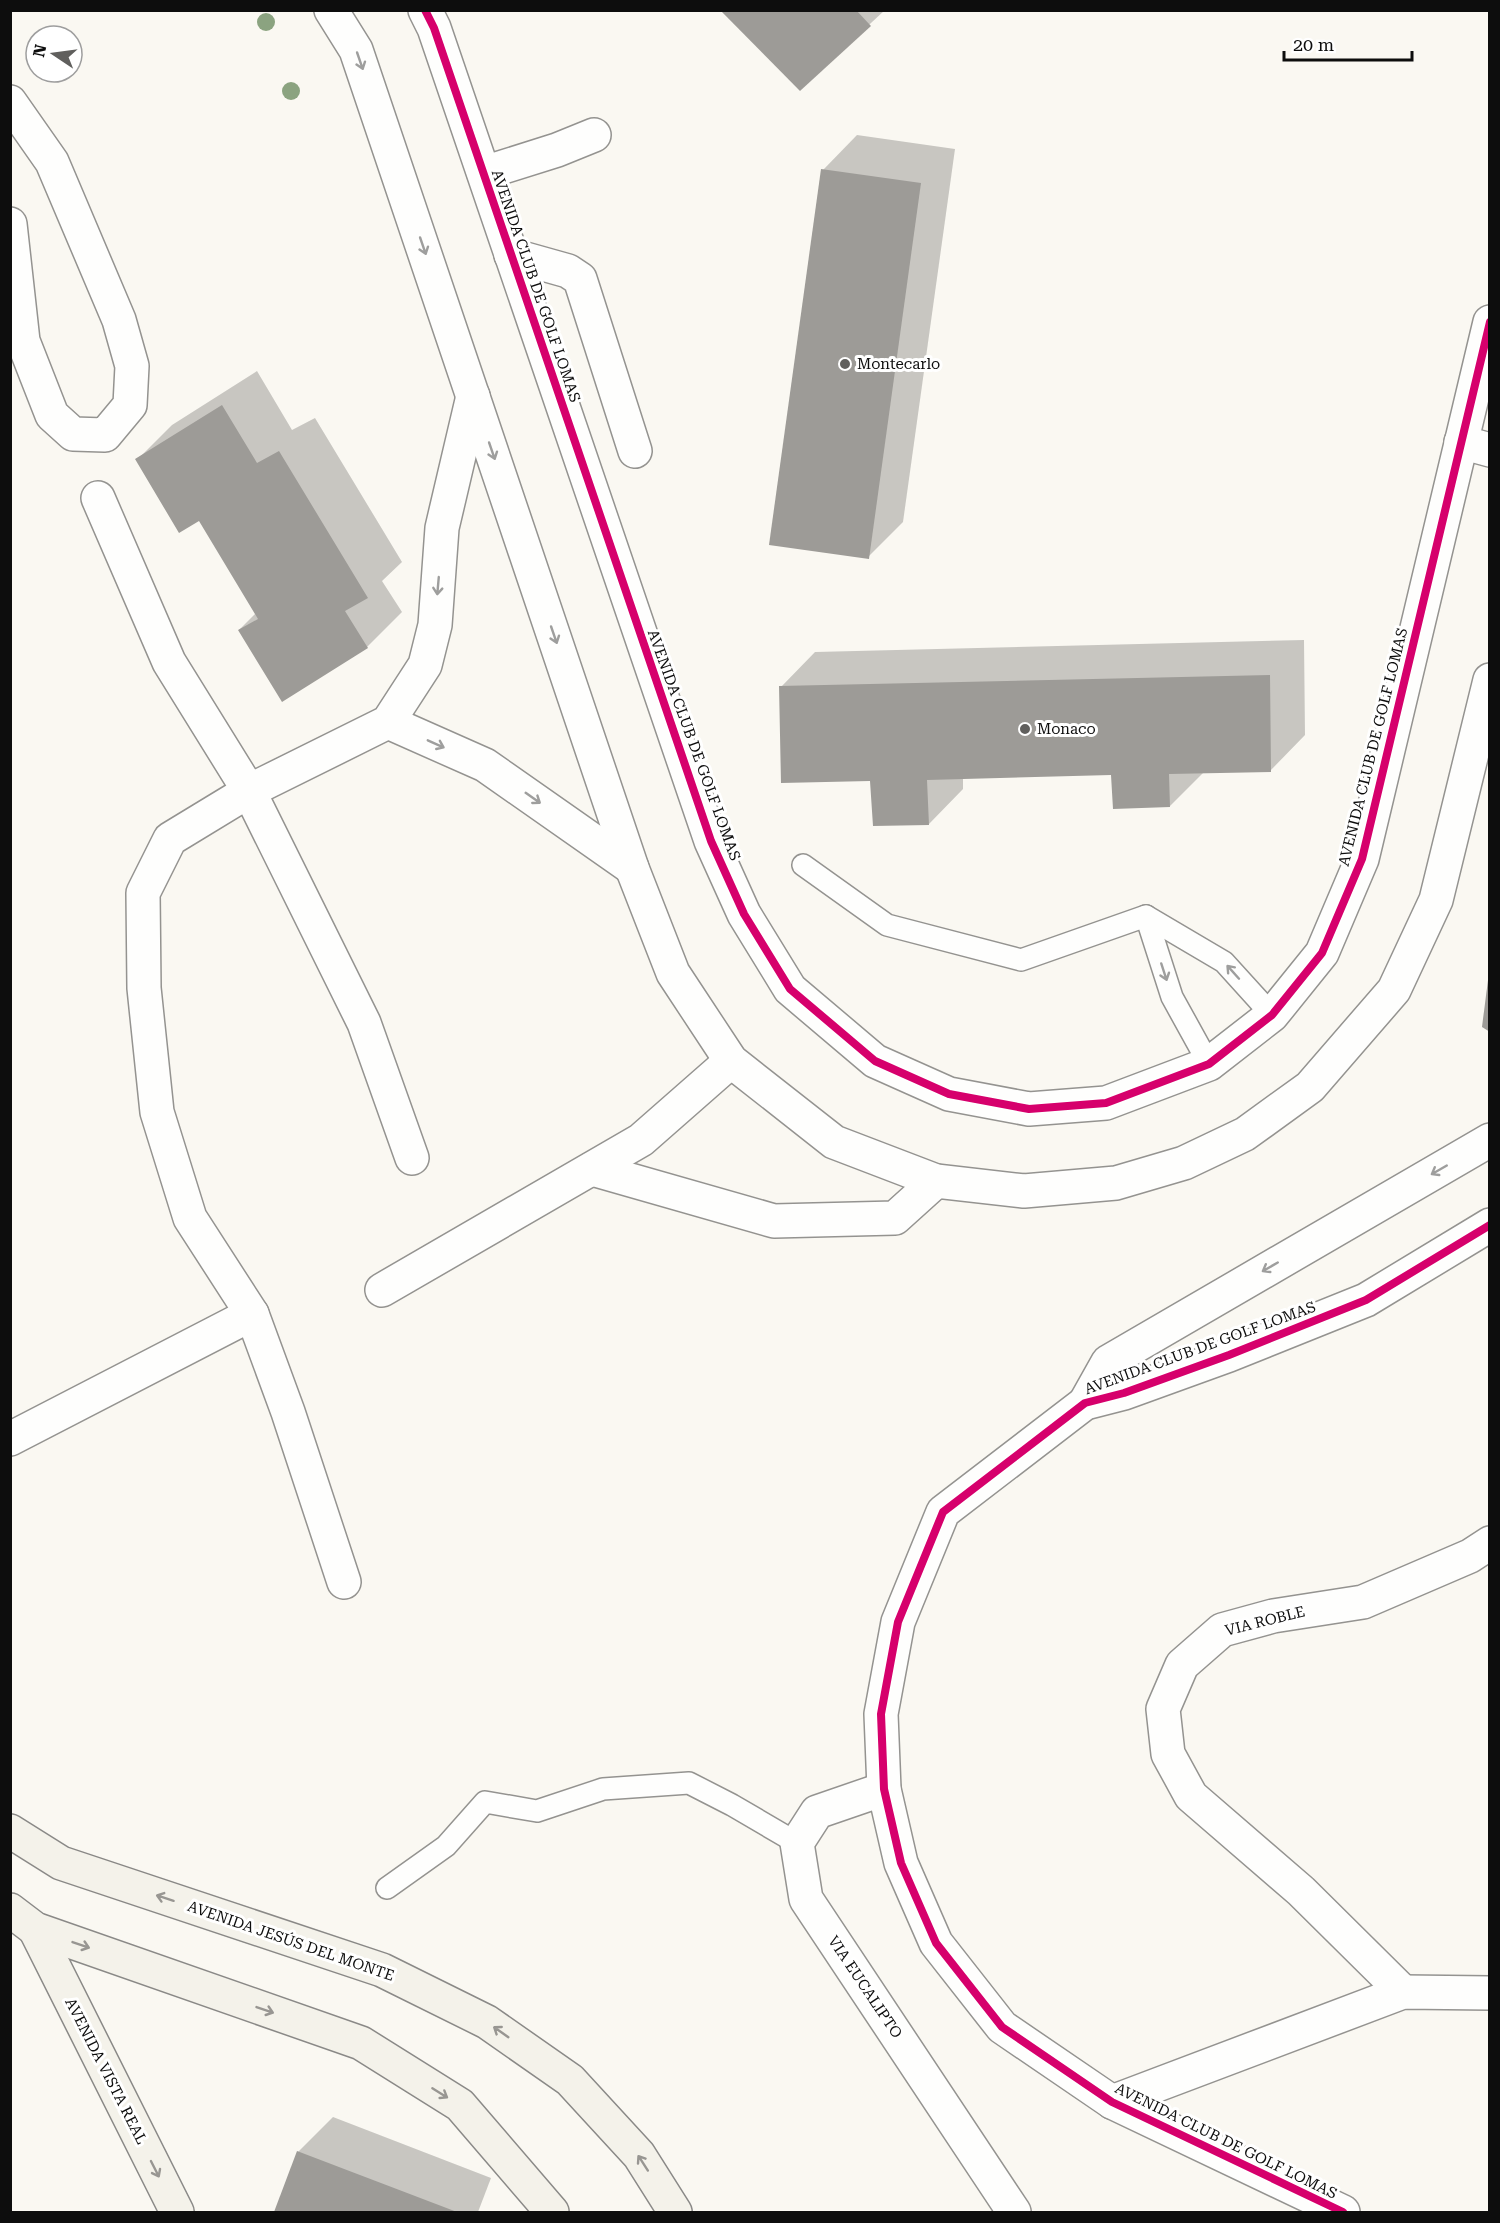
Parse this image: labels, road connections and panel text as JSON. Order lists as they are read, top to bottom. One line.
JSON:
{"streets":{"main road":["AVENIDA JESÚS DEL MONTE","AVENIDA VISTA REAL"],"street":["AVENIDA CLUB DE GOLF LOMAS","VIA ROBLE","VIA EUCALIPTO"]},"one_way":["AVENIDA VISTA REAL"],"places":["Montecarlo","Monaco"],"scale_bar":"20 m","north":"left"}
